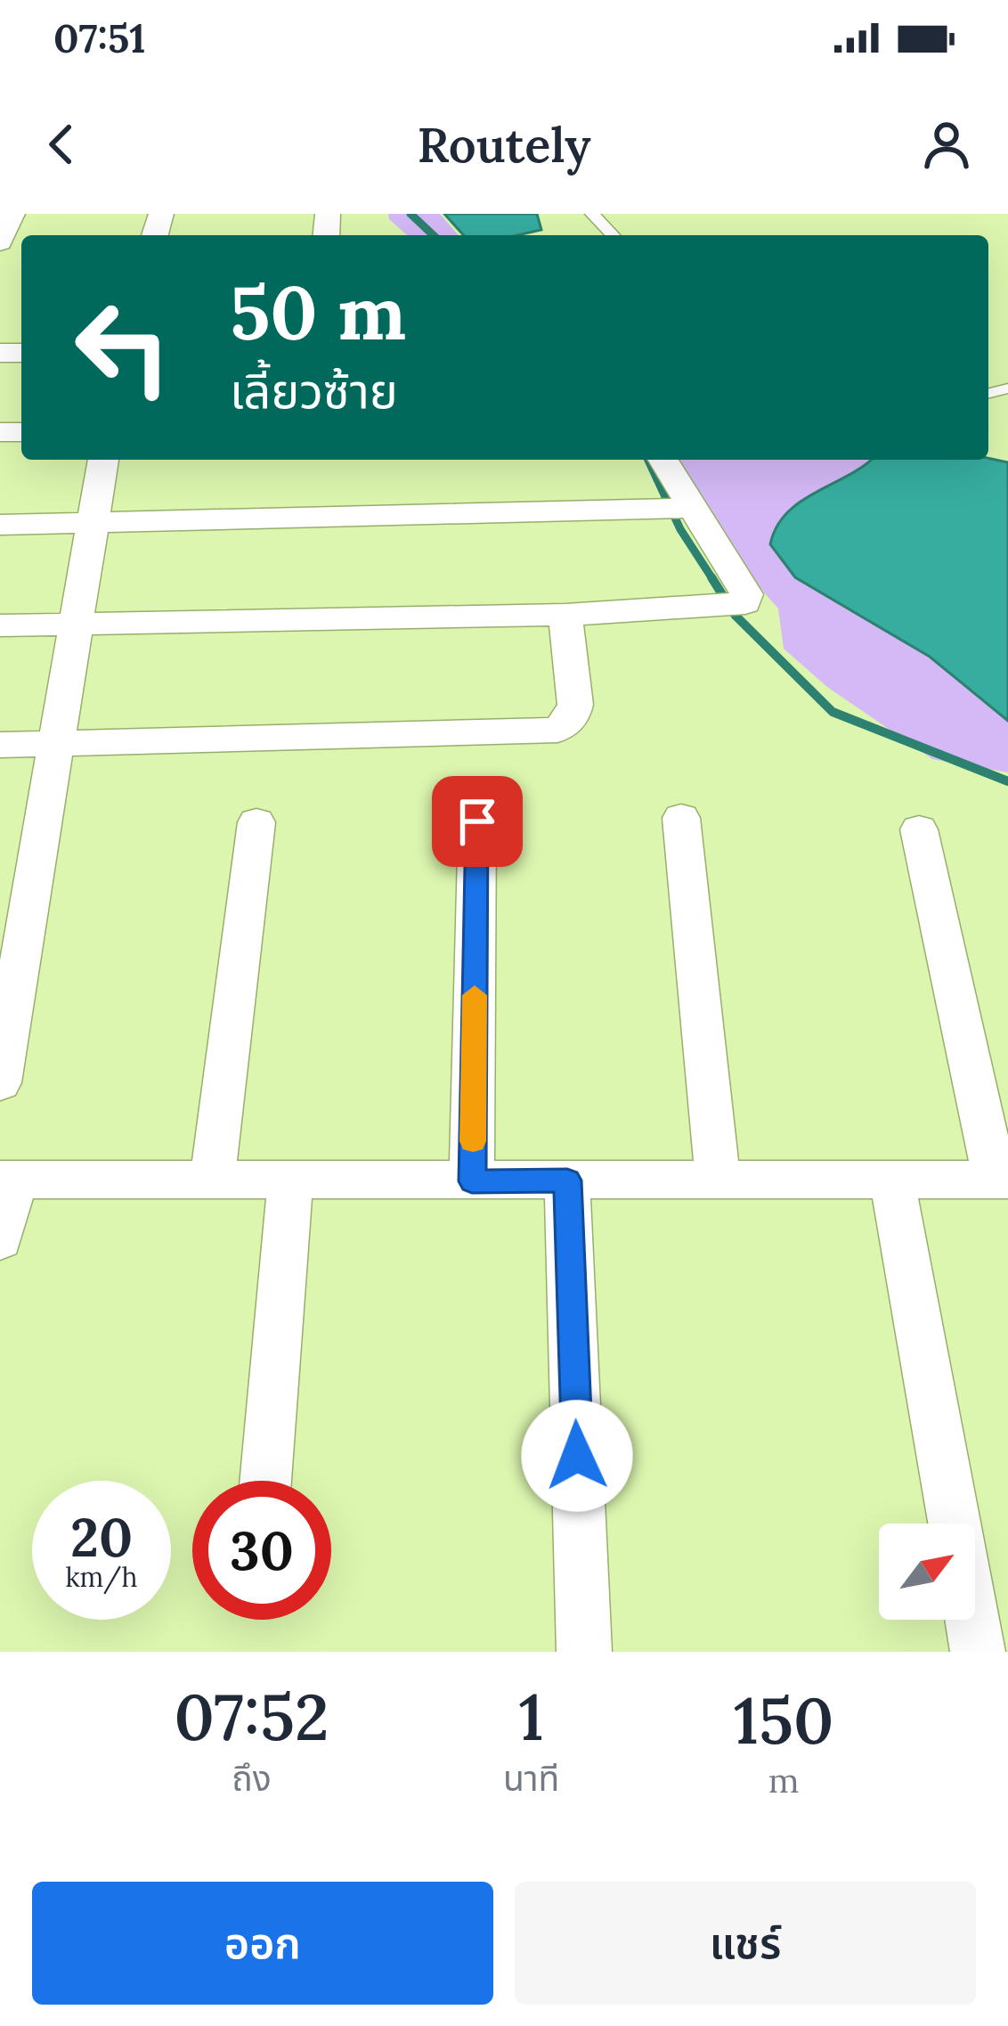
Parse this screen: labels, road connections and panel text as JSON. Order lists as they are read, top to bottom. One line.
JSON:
{"north":"top right","page":{"status":"07:51","header":"Routely","turn":["50 m","เลี้ยวซ้าย"],"speed":"20 km/h","limit":"30","eta":["07:52","ถึง","1","นาที","150","m"],"buttons":["ออก","แชร์"]}}
